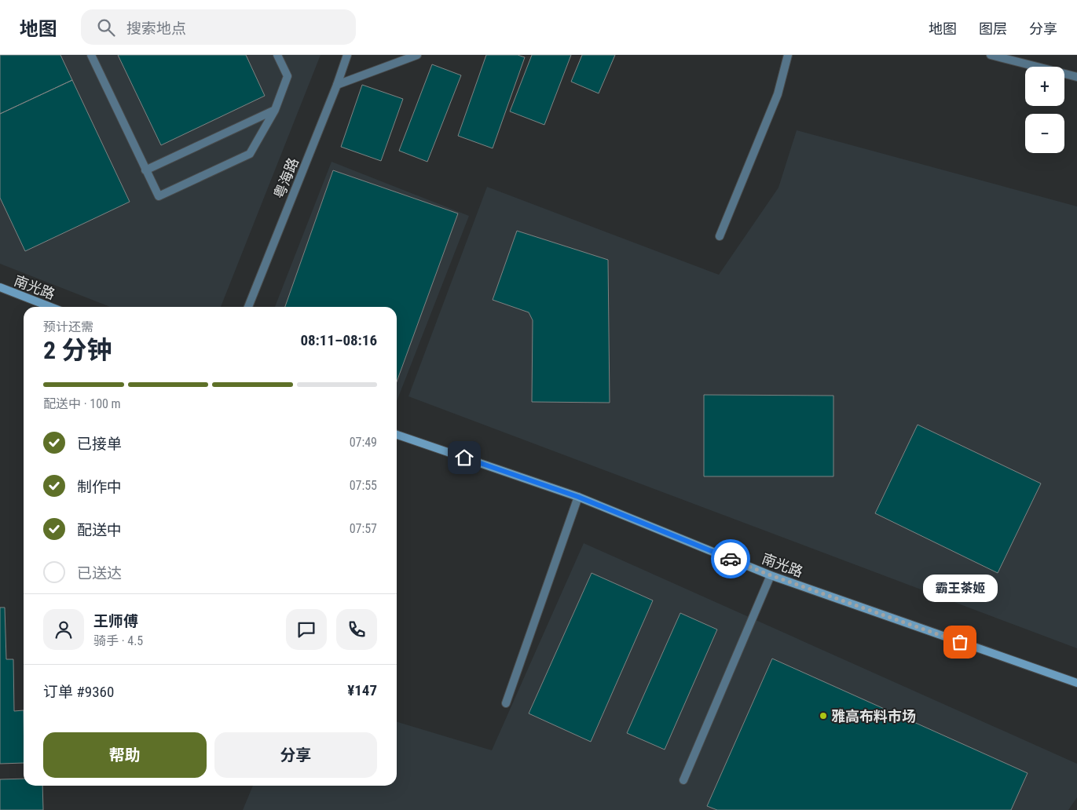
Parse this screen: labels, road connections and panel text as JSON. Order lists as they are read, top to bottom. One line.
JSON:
{"streets":{"main road":["南光路"],"street":["粤海路"]},"places":["霸王茶姬","雅高布料市场"],"page":{"header":"地图","search":"搜索地点","nav":["地图","图层","分享"],"map_buttons":["+","−"],"heading":["2 分钟","预计还需","08:11–08:16"],"panel":["王师傅","骑手 · 4.5","订单 #9360","¥147"],"bar":"配送中 · 100 m","list":[["已接单","07:49"],["制作中","07:55"],["配送中","07:57"],"已送达"],"bubble":"霸王茶姬","buttons":["帮助","分享"]}}
